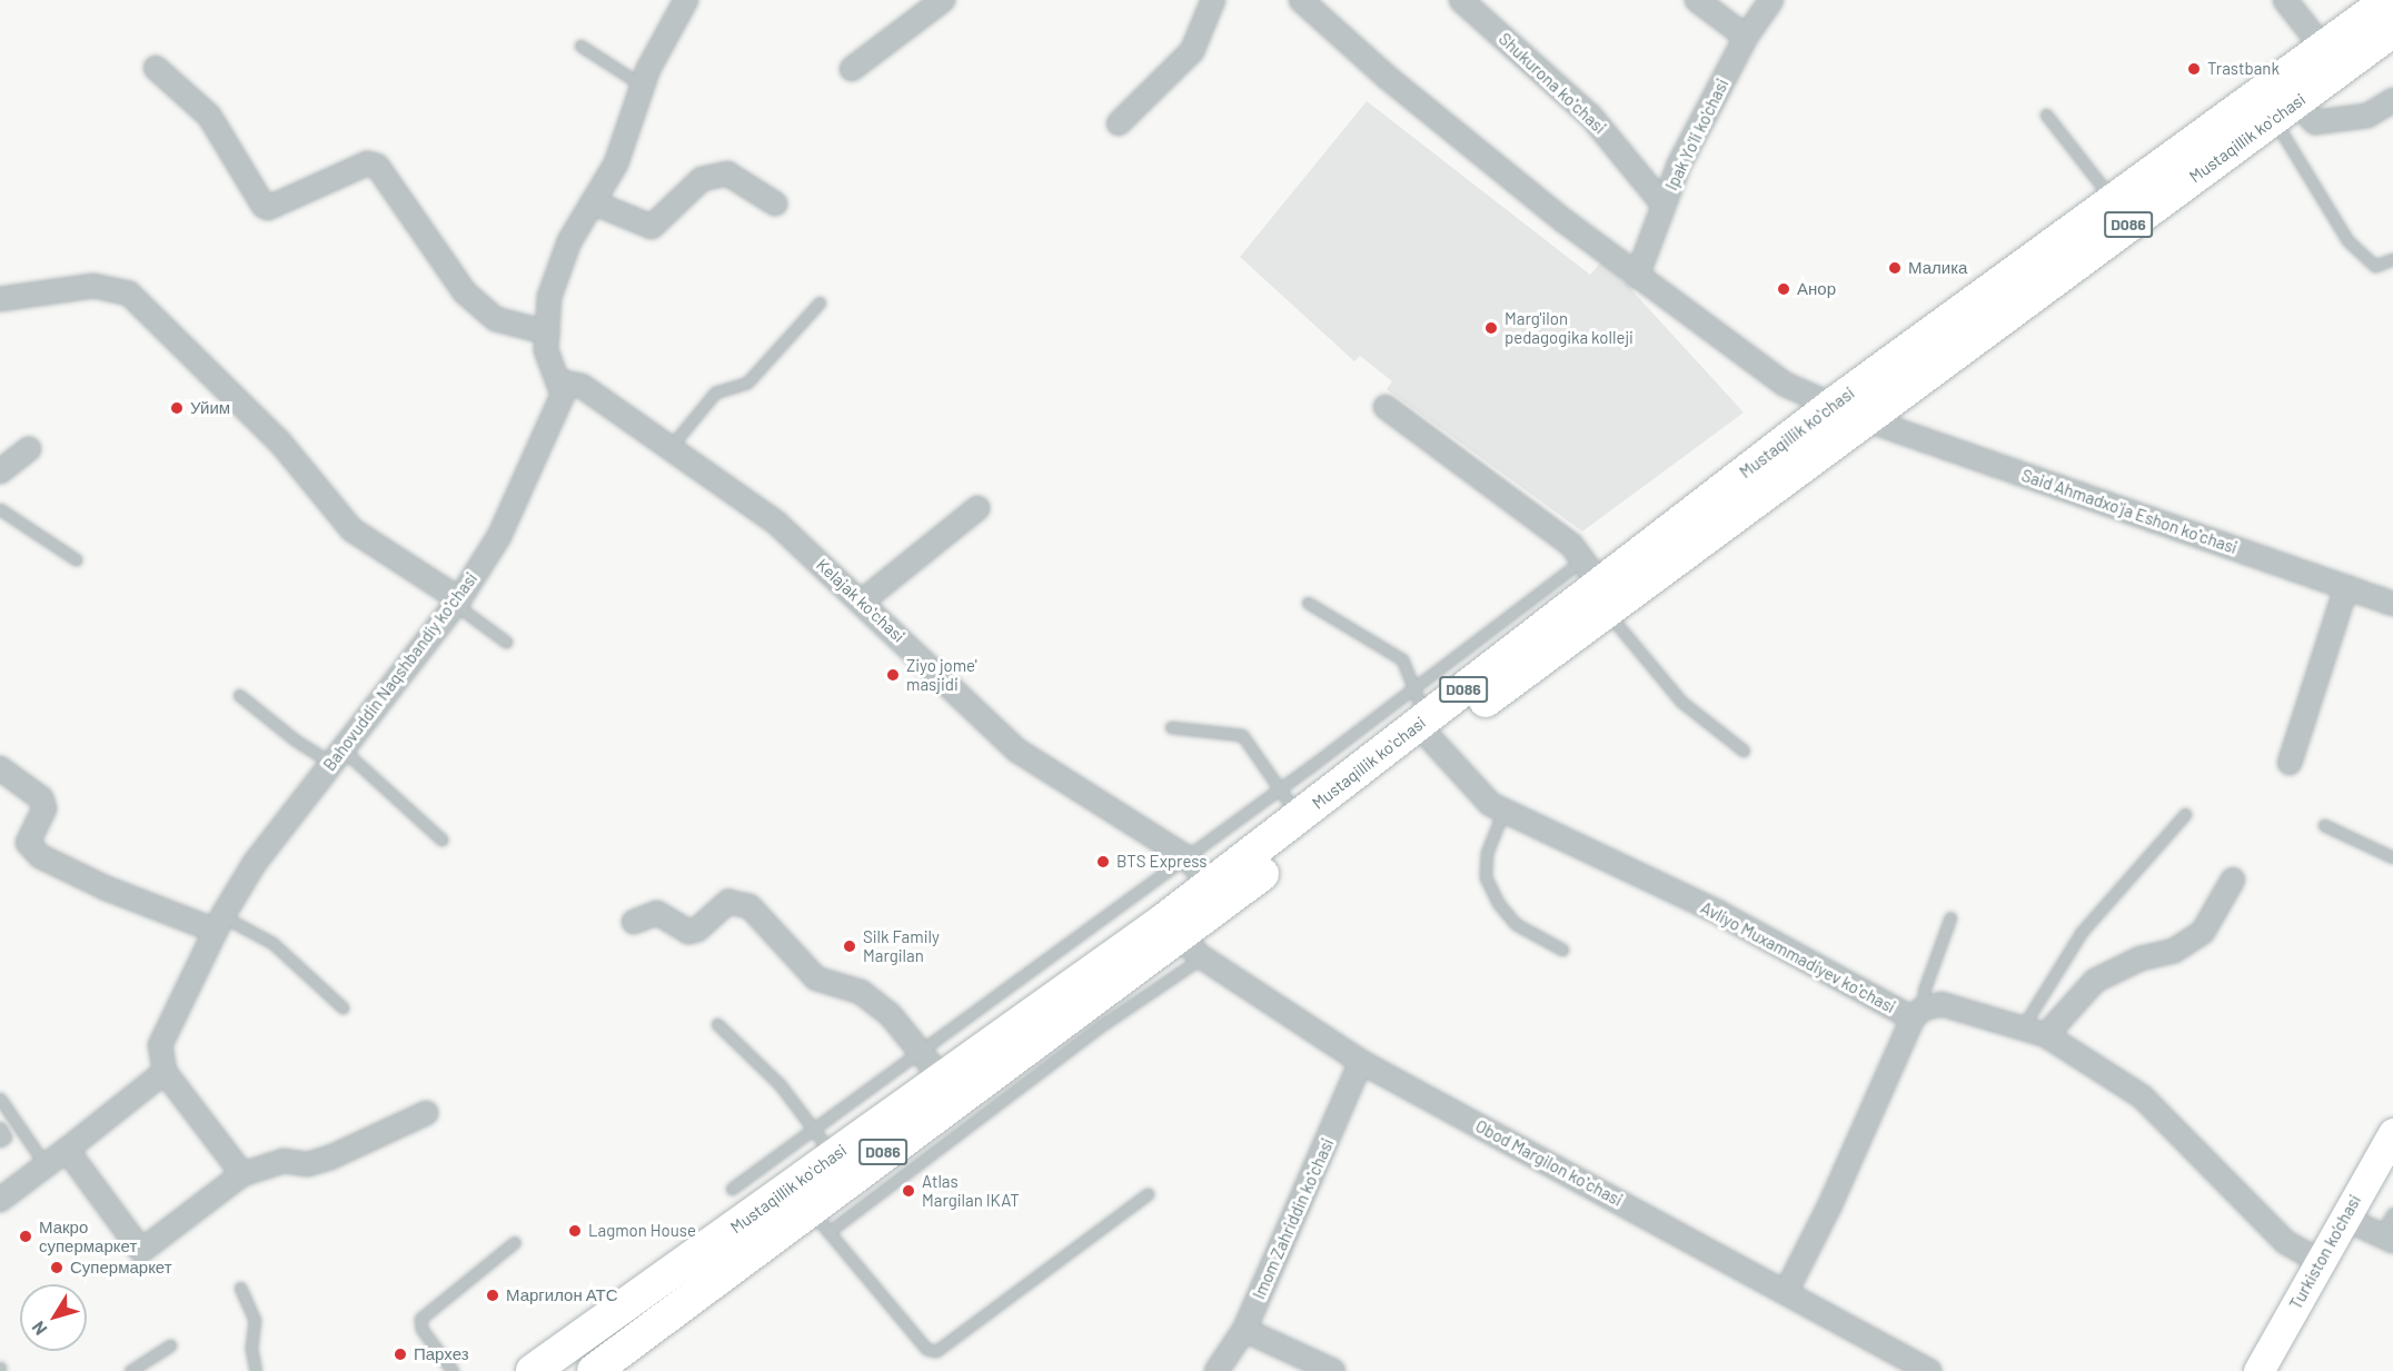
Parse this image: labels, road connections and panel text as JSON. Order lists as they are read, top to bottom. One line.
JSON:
{"streets":{"main road":["Mustaqillik koʻchasi","D086","Turkiston ko’chasi"],"street":["Shukurona koʻchasi","Ipak Yo'li ko'chasi","Said Ahmadxoʻja Eshon koʻchasi","Kelajak koʻchasi","Bahovuddin Naqshbandiy koʻchasi","Avliyo Muxammadiyev koʻchasi","Obod Margilon koʻchasi","Imom Zahriddin koʻchasi"]},"crossings":[["Shukurona koʻchasi","Ipak Yo'li ko'chasi"],["Ipak Yo'li ko'chasi","Said Ahmadxoʻja Eshon koʻchasi"],["Mustaqillik koʻchasi","Said Ahmadxoʻja Eshon koʻchasi"],["Mustaqillik koʻchasi","Kelajak koʻchasi"],["Mustaqillik koʻchasi","Avliyo Muxammadiyev koʻchasi"],["Mustaqillik koʻchasi","Obod Margilon koʻchasi"],["Kelajak koʻchasi","Bahovuddin Naqshbandiy koʻchasi"],["Avliyo Muxammadiyev koʻchasi","Turkiston ko’chasi"],["Obod Margilon koʻchasi","Imom Zahriddin koʻchasi"]],"places":["Trastbank","Малика","Анор","Marg'ilon pedagogika kolleji","Уйим","Ziyo jome' masjidi","BTS Express","Silk Family Margilan","Atlas Margilan IKAT","Lagmon House","Макро супермаркет","Супермаркет","Маргилон АТС","Пархез"],"north":"bottom left"}
